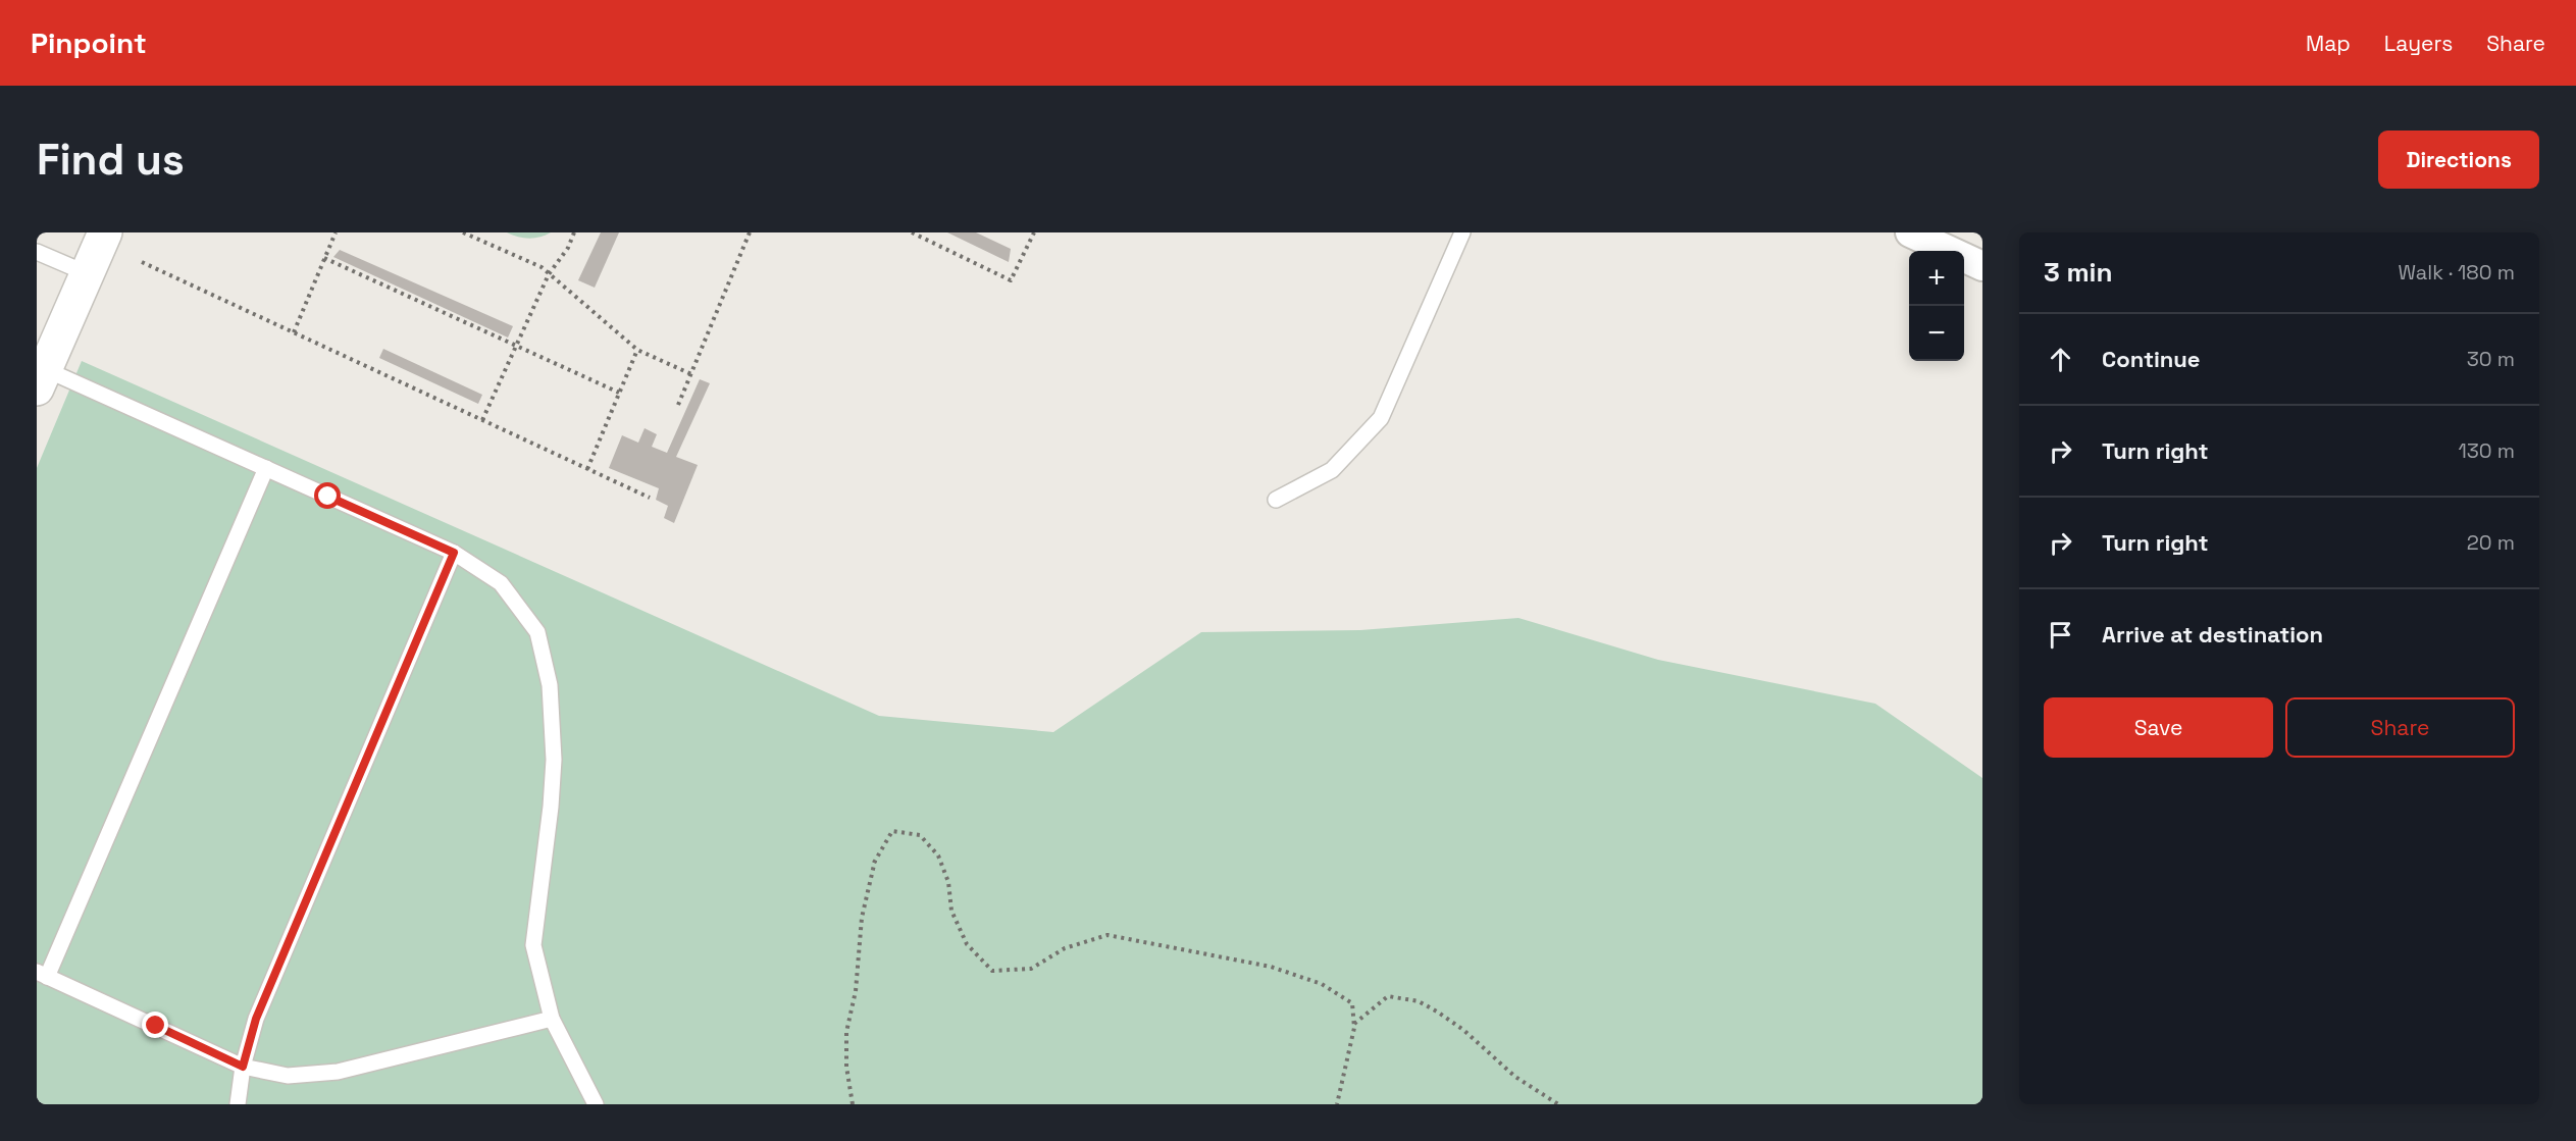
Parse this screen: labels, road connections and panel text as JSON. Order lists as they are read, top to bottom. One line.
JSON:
{"page":{"header":"Pinpoint","nav":["Map","Layers","Share"],"buttons":["Directions",["Save","Share"]],"title":"Find us","heading":["3 min","Walk · 180 m"],"map_buttons":["+","−"],"list":[["Continue","30 m"],["Turn right","130 m"],["Turn right","20 m"],"Arrive at destination"]}}
